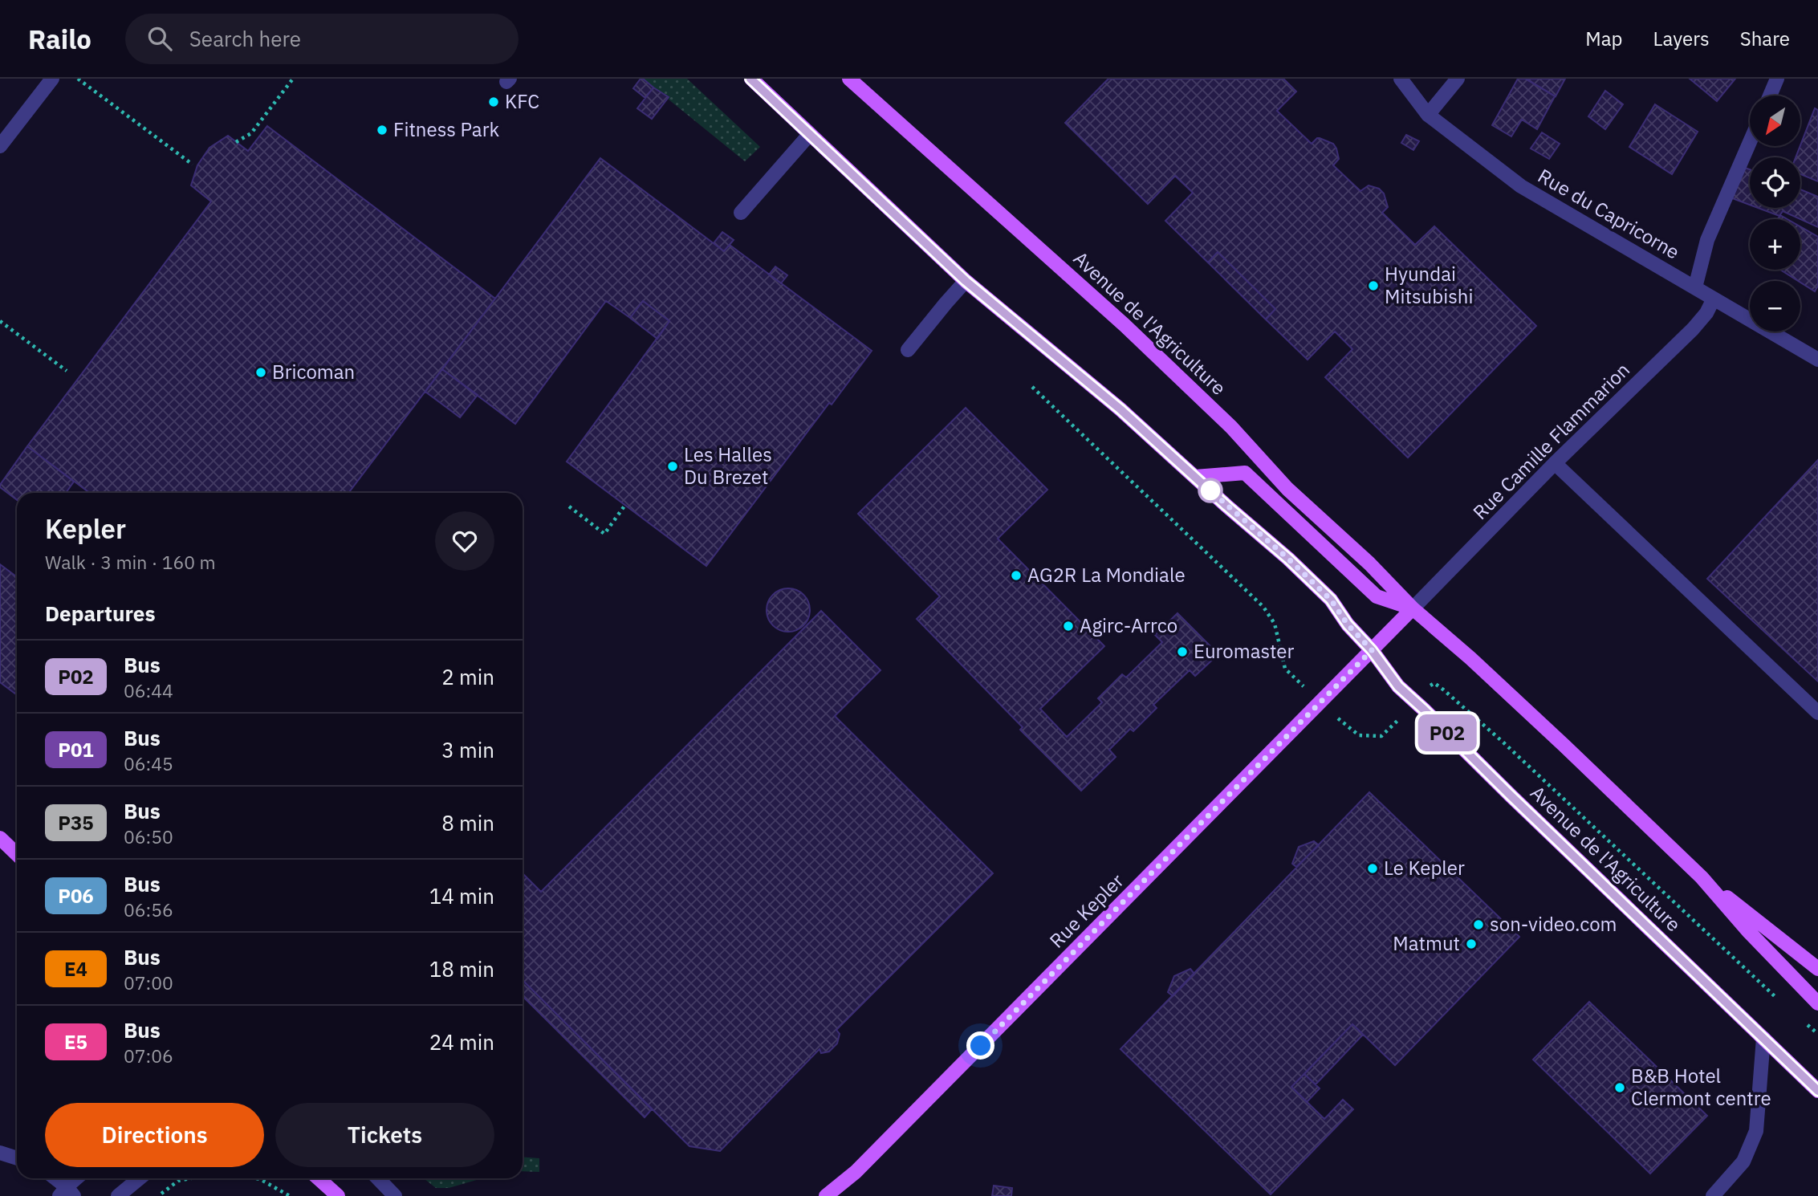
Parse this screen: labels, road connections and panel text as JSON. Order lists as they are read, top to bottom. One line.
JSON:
{"streets":{"main road":["Avenue de l'Agriculture","Rue Kepler"],"street":["Rue du Capricorne","Rue Camille Flammarion"]},"crossings":[["Rue du Capricorne","Rue Camille Flammarion"],["Avenue de l'Agriculture","Rue Camille Flammarion"],["Avenue de l'Agriculture","Rue Kepler"]],"places":["KFC","Fitness Park","Hyundai Mitsubishi","Bricoman","Les Halles Du Brezet","AG2R La Mondiale","Agirc-Arrco","Euromaster","Le Kepler","son-video.com","Matmut","B&B Hotel Clermont centre"],"lines":["bus line P02"],"north":"bottom left","page":{"header":"Railo","search":"Search here","nav":["Map","Layers","Share"],"on_map":"P02","map_buttons":["+","−"],"heading":[["Kepler","Walk · 3 min · 160 m"],"Departures"],"list":[{"mark":"P02","name":"Bus","note":"06:44","value":"2 min"},{"mark":"P01","name":"Bus","note":"06:45","value":"3 min"},{"mark":"P35","name":"Bus","note":"06:50","value":"8 min"},{"mark":"P06","name":"Bus","note":"06:56","value":"14 min"},{"mark":"E4","name":"Bus","note":"07:00","value":"18 min"},{"mark":"E5","name":"Bus","note":"07:06","value":"24 min"}],"buttons":["Directions","Tickets"]}}
